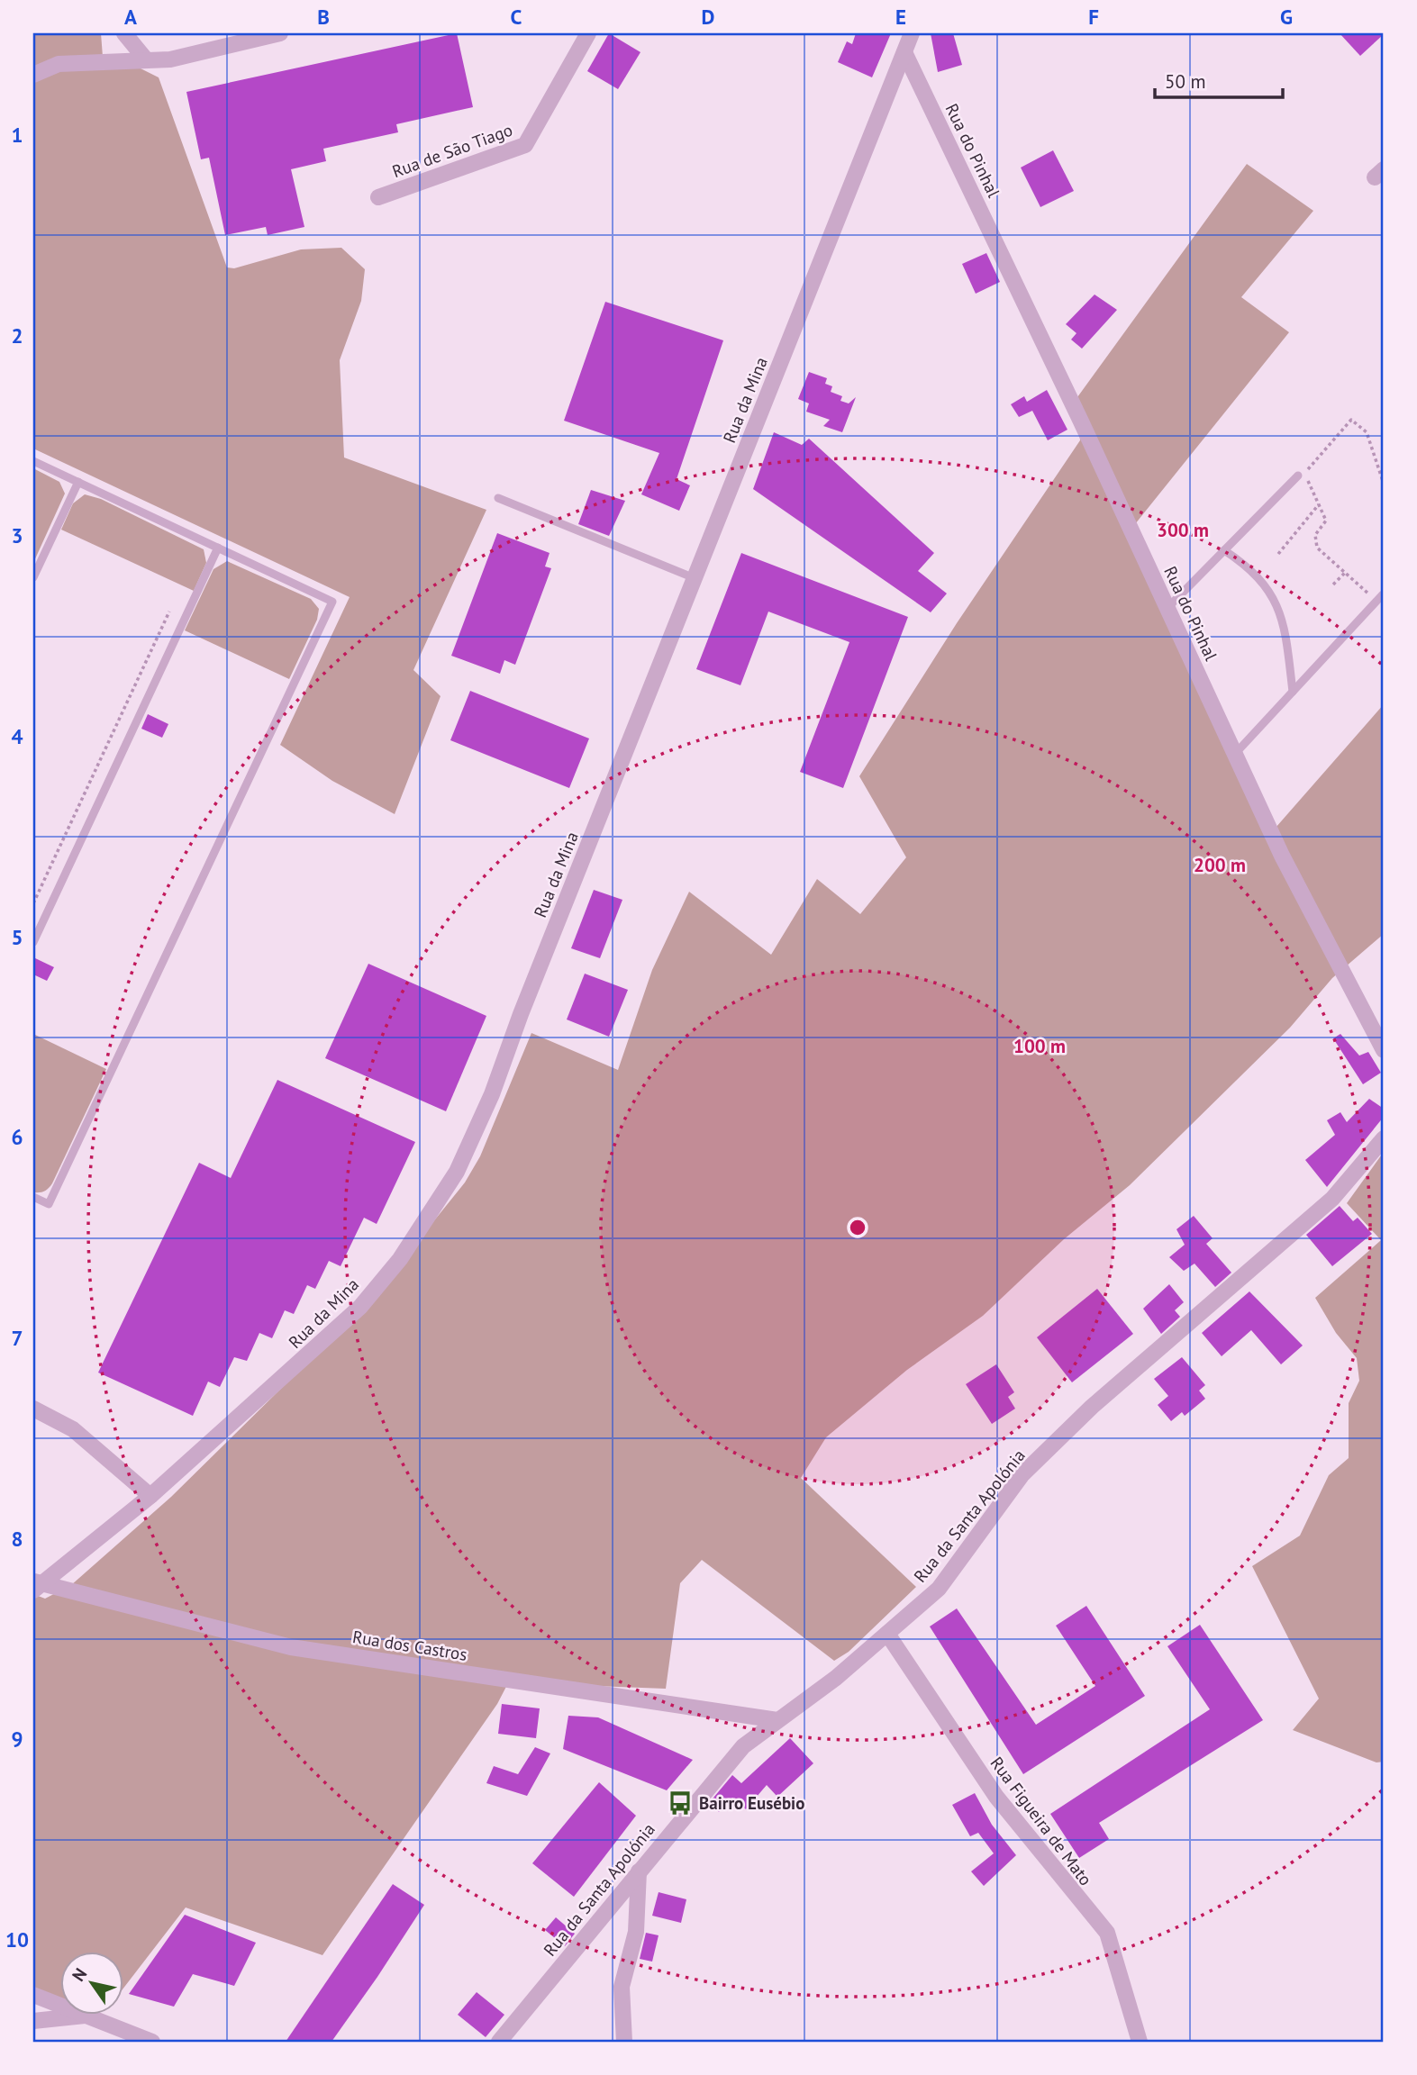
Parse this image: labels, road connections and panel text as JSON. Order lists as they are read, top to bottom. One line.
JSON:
{"streets":{"street":["Rua de São Tiago","Rua do Pinhal","Rua da Mina","Rua da Santa Apolónia","Rua dos Castros","Rua Figueira de Mato"]},"crossings":[["Rua do Pinhal","Rua da Mina"],["Rua da Mina","Rua dos Castros"],["Rua da Santa Apolónia","Rua dos Castros"],["Rua da Santa Apolónia","Rua Figueira de Mato"]],"places":{"bus stop":["Bairro Eusébio"]},"scale_bar":"50 m","north":"top left","grid":{"columns":["A","B","C","D","E","F","G"],"rows":["1","2","3","4","5","6","7","8","9","10"]},"rings":["300 m","200 m","100 m"]}
